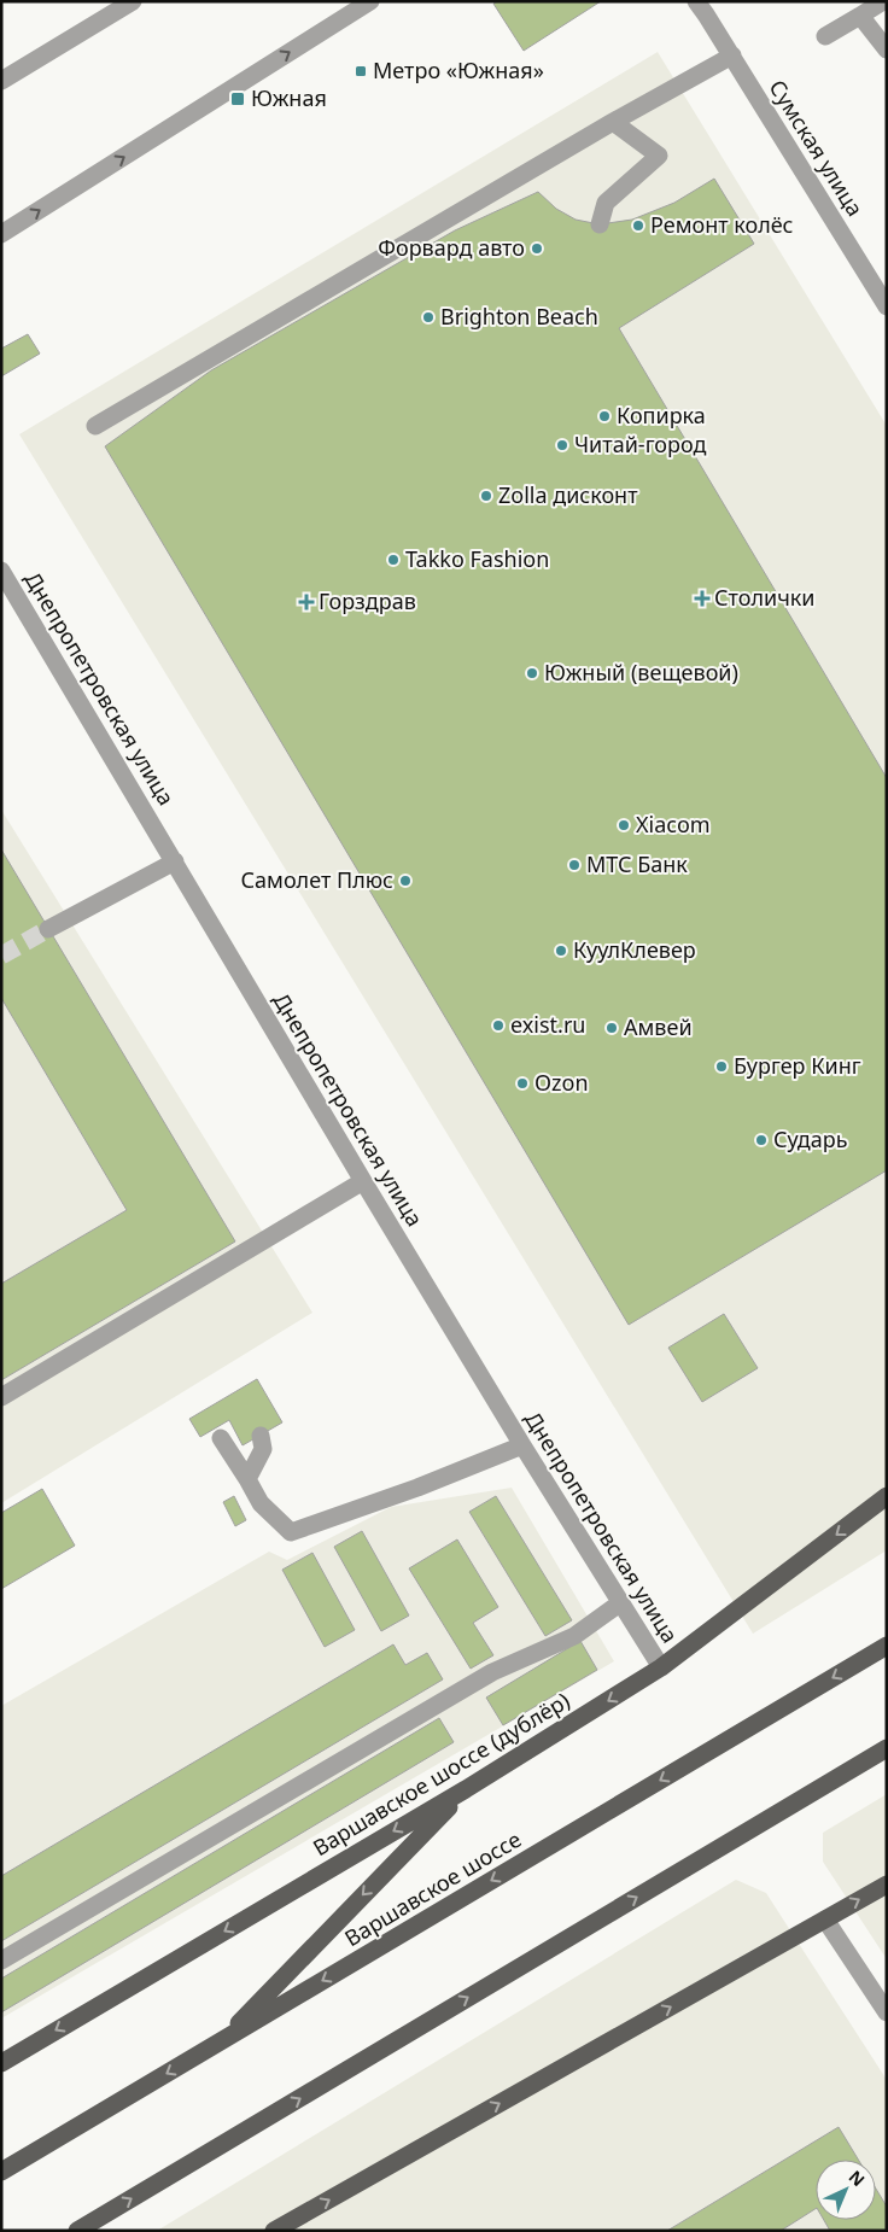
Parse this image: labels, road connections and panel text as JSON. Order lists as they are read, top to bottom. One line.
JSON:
{"streets":{"main road":["Варшавское шоссе (дублёр)","Варшавское шоссе"],"street":["Сумская улица","Днепропетровская улица"]},"crossings":[["Днепропетровская улица","Варшавское шоссе (дублёр)"]],"places":{"transit":["Метро «Южная»","Южная"],"other":["Ремонт колёс","Форвард авто","Brighton Beach","Копирка","Читай-город","Zolla дисконт","Takko Fashion","Южный (вещевой)","Xiacom","МТС Банк","Самолет Плюс","КуулКлевер","exist.ru","Амвей","Бургер Кинг","Ozon","Сударь"],"health":["Столички","Горздрав"]},"north":"top right"}
